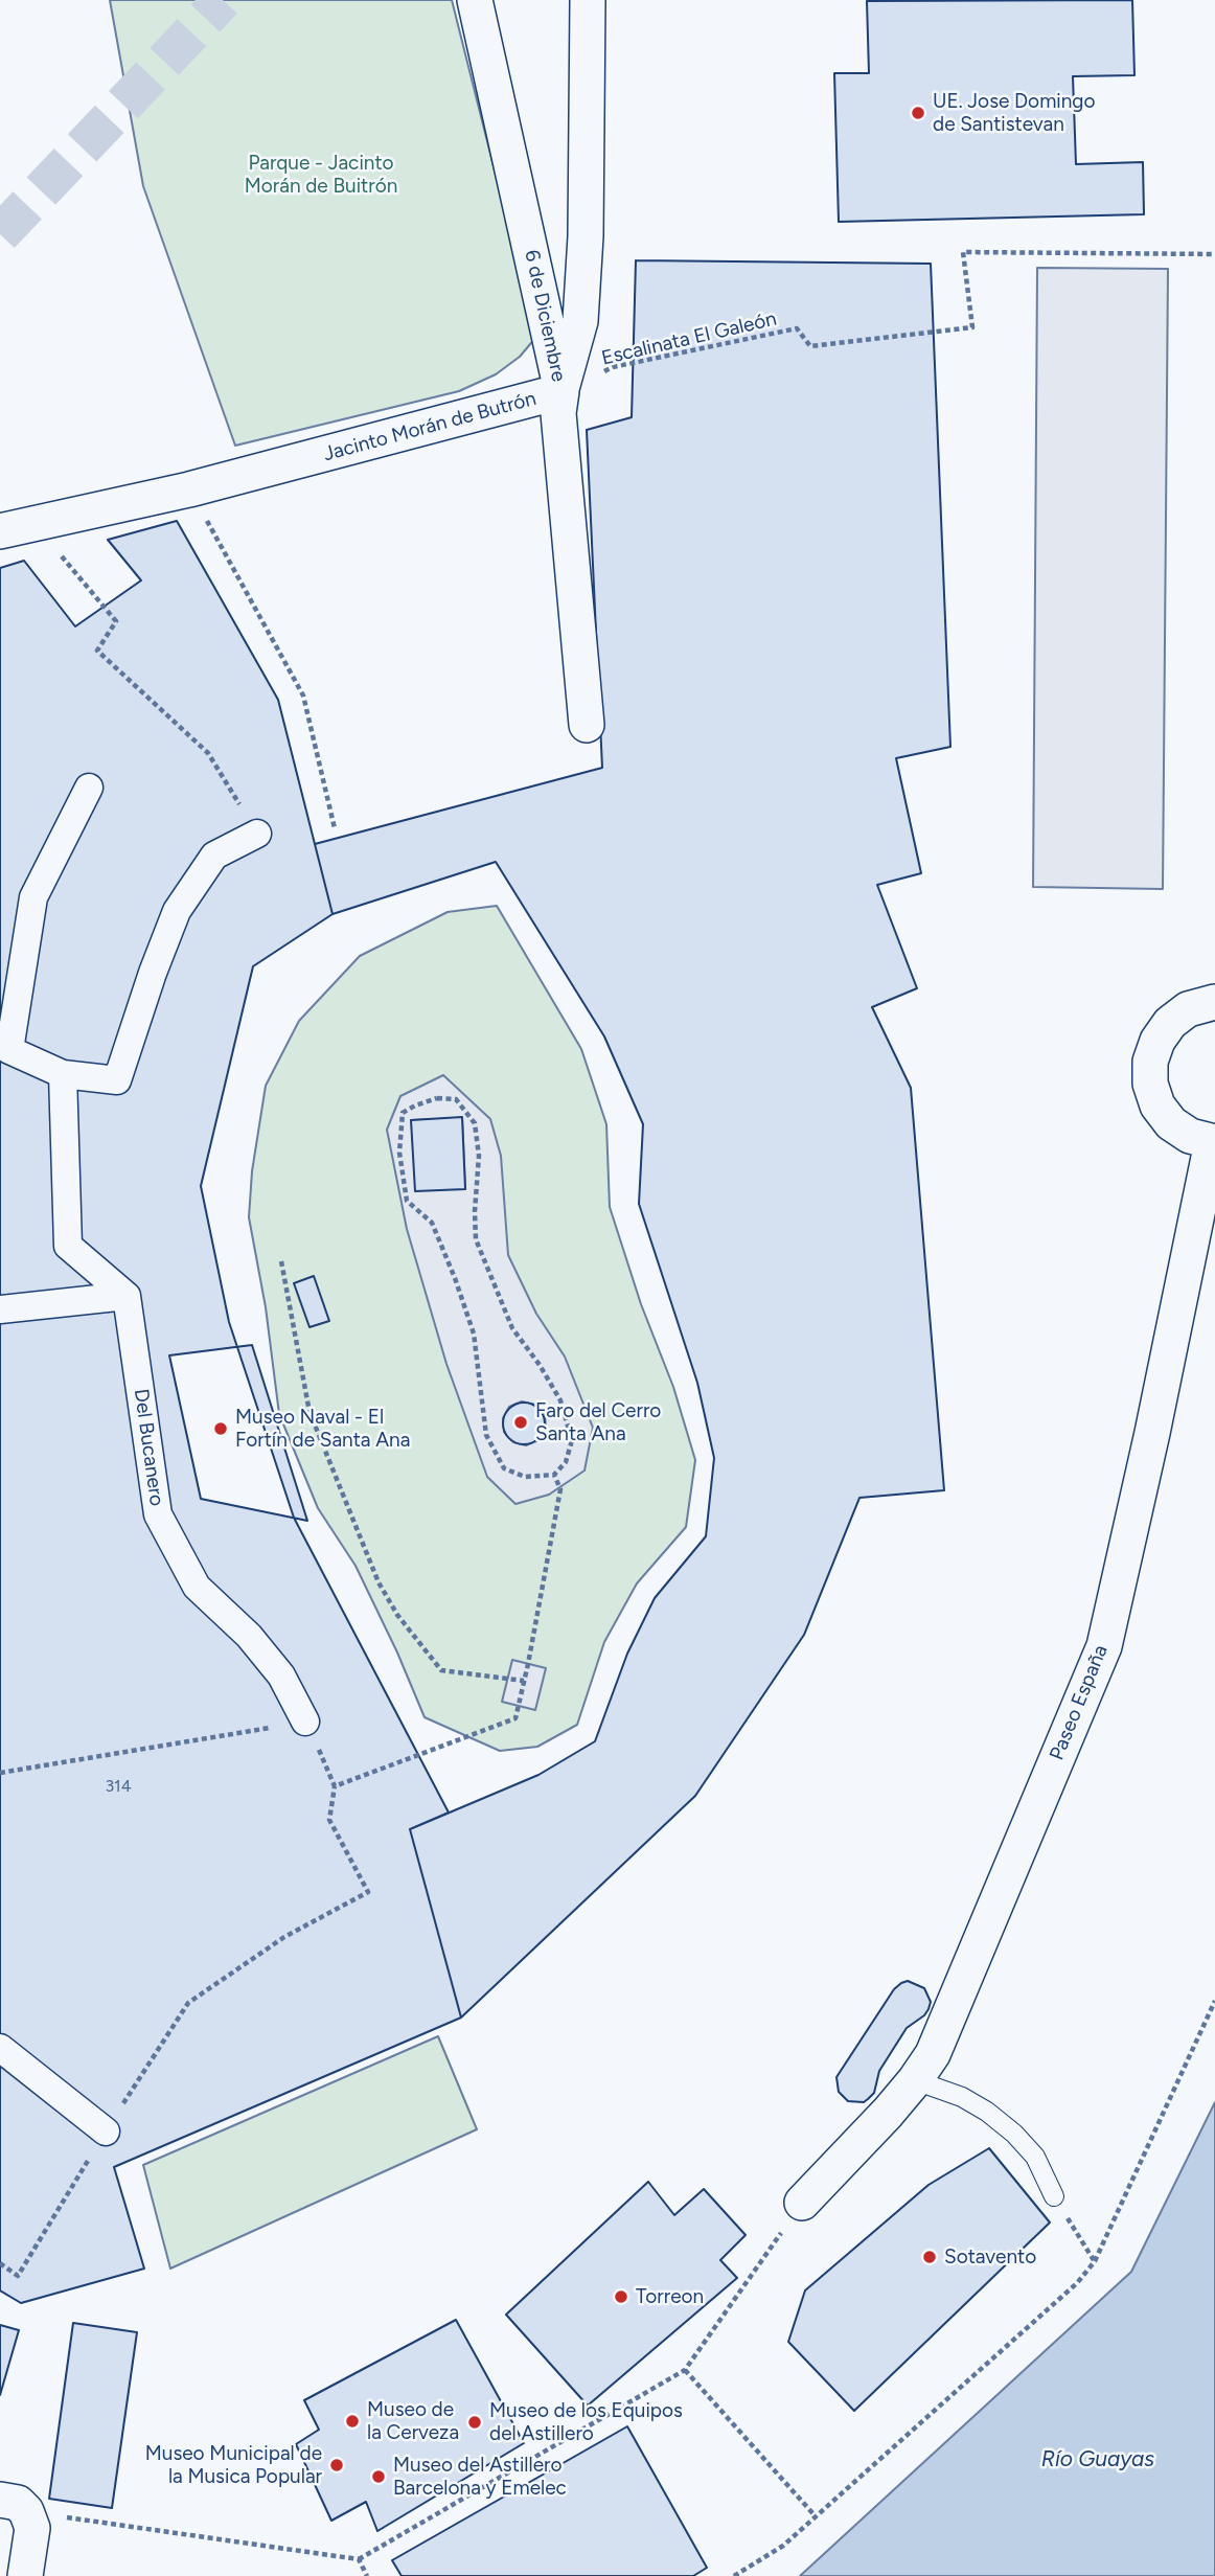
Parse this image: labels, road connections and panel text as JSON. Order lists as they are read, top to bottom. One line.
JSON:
{"streets":{"street":["6 de Diciembre","Jacinto Morán de Butrón","Del Bucanero","Paseo España"],"path":["Escalinata El Galeón"]},"crossings":[["6 de Diciembre","Escalinata El Galeón"],["6 de Diciembre","Jacinto Morán de Butrón"],["Escalinata El Galeón","Jacinto Morán de Butrón"]],"water":["Río Guayas"],"parks":["Parque - Jacinto Morán de Buitrón"],"places":["UE. Jose Domingo de Santistevan","Faro del Cerro Santa Ana","Museo Naval - El Fortín de Santa Ana","Sotavento","Torreon","Museo de la Cerveza","Museo de los Equipos del Astillero","Museo Municipal de la Musica Popular","Museo del Astillero Barcelona y Emelec"],"house_numbers":["314"]}
